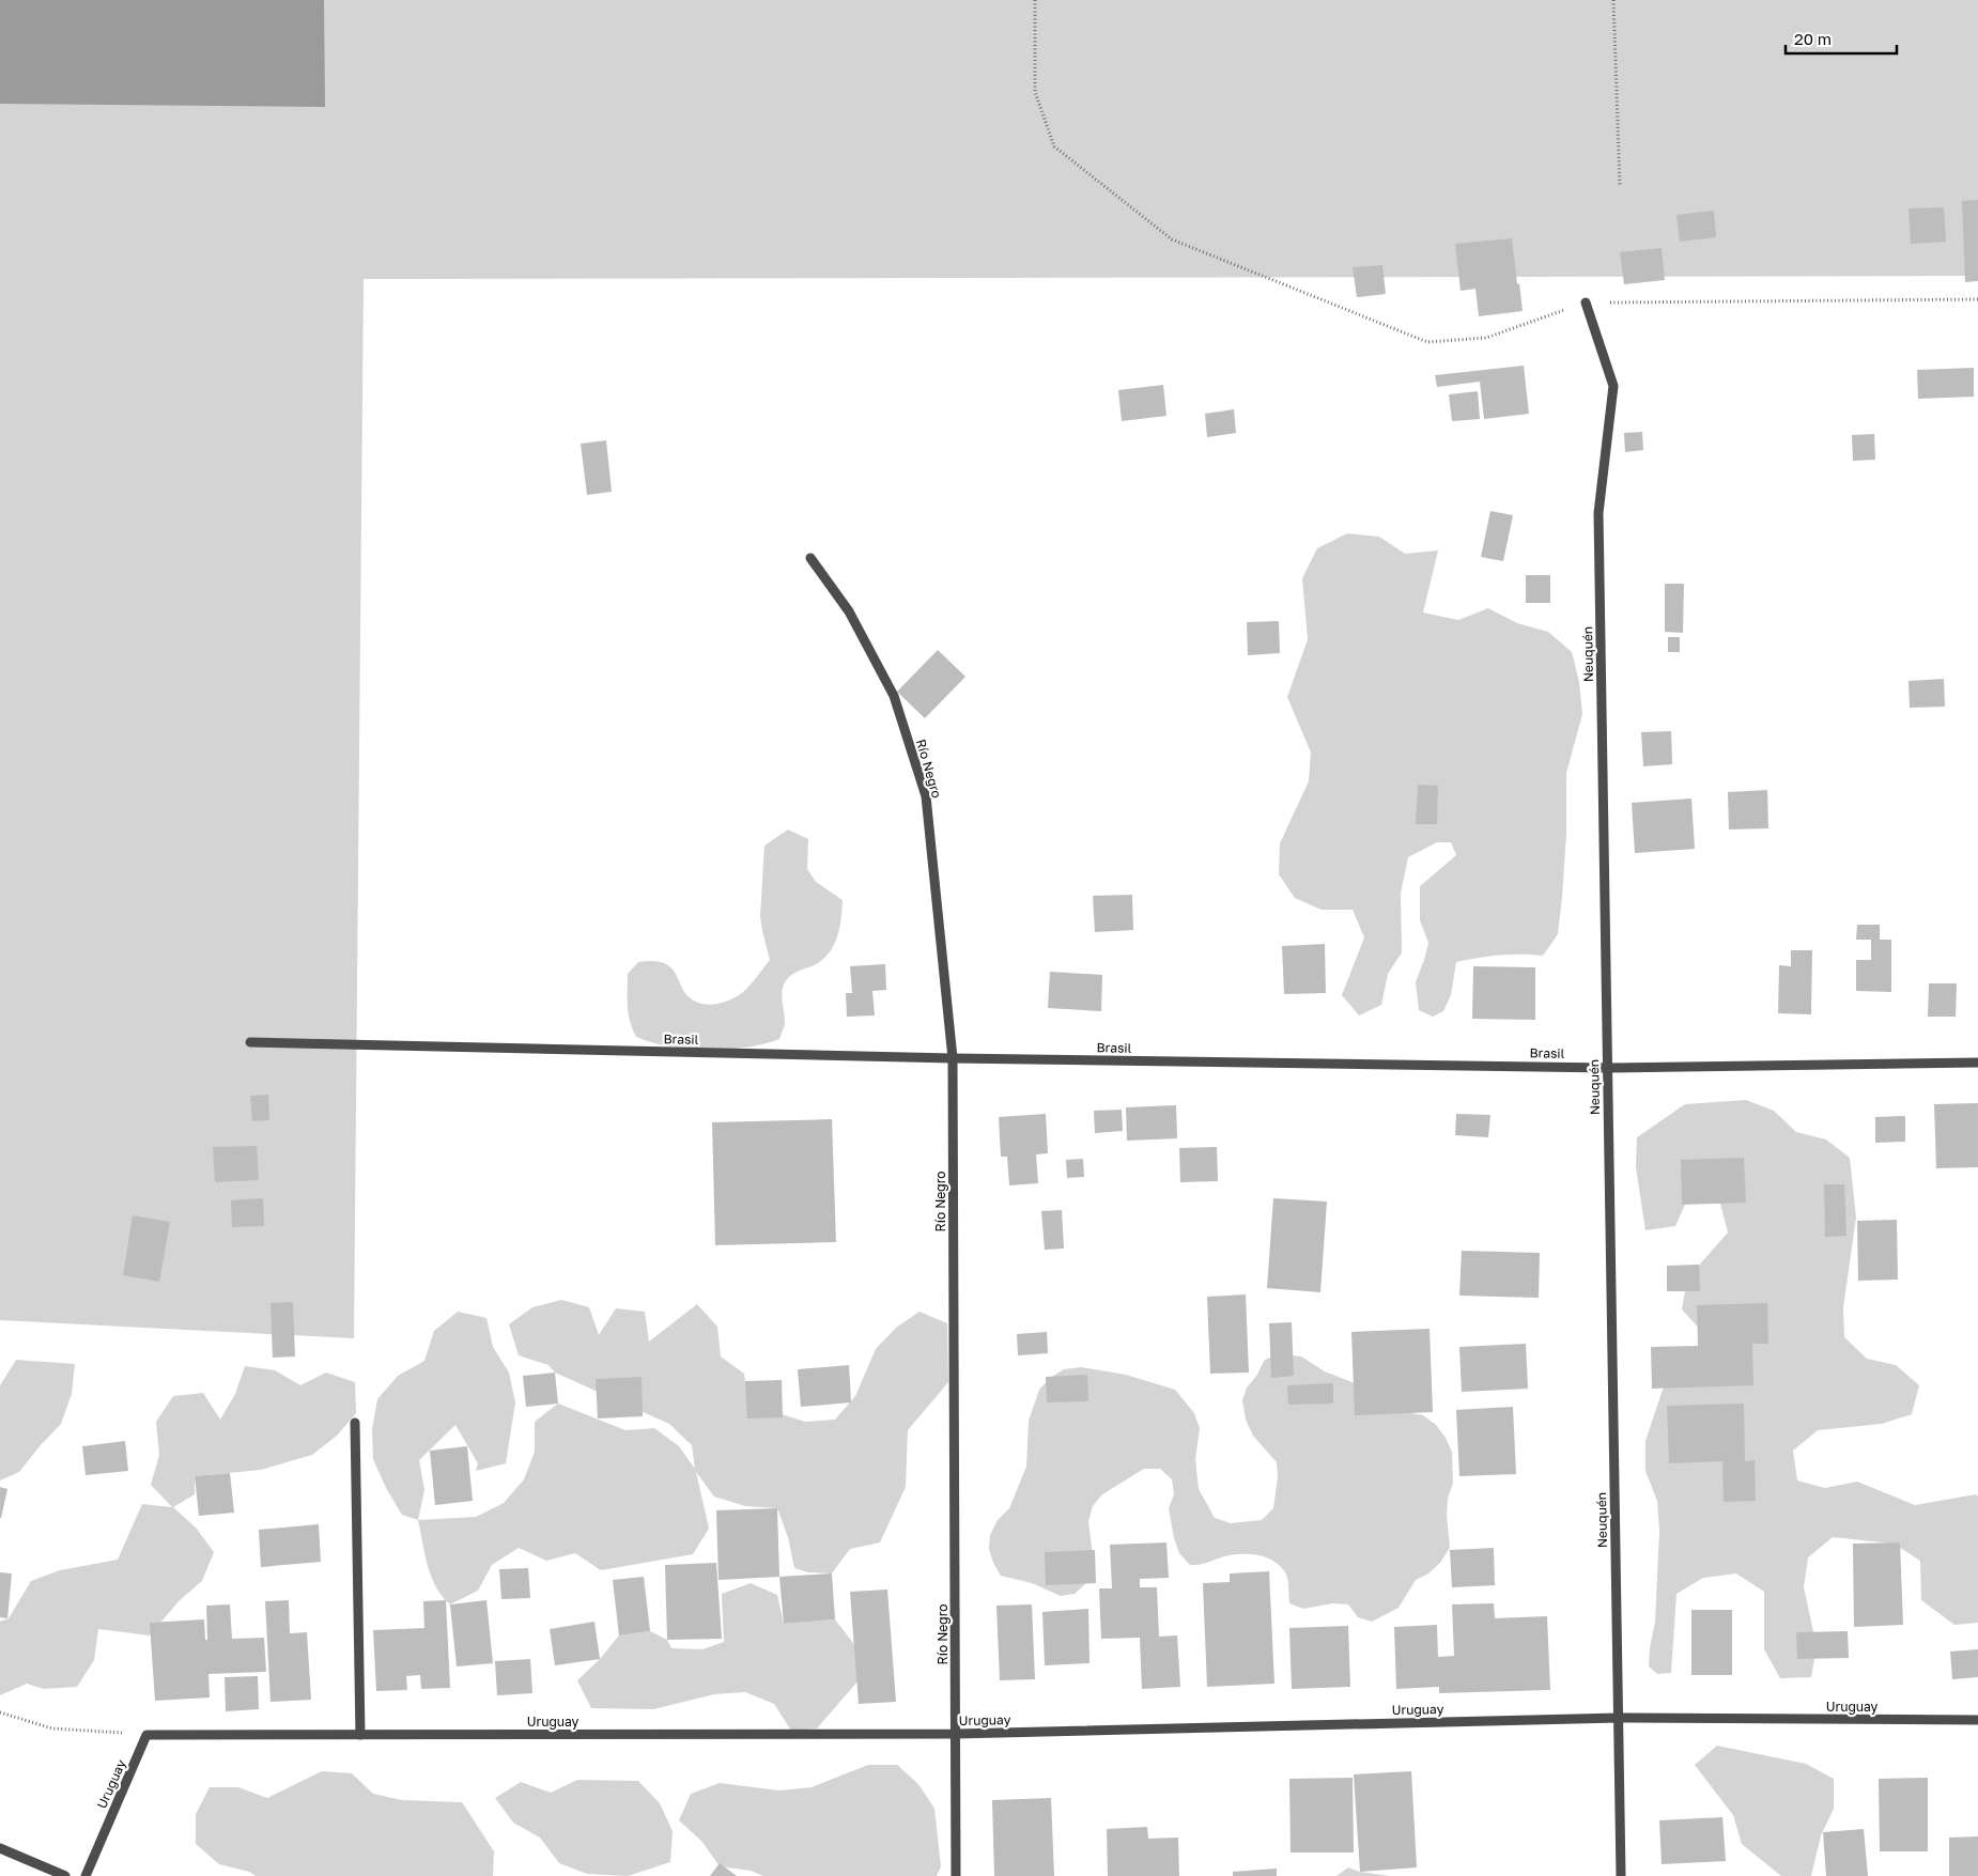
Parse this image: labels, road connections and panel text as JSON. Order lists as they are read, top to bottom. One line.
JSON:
{"streets":{"street":["Neuquén","Río Negro","Brasil","Uruguay"]},"crossings":[["Neuquén","Brasil"],["Neuquén","Uruguay"],["Río Negro","Brasil"],["Río Negro","Uruguay"]],"scale_bar":"20 m"}
